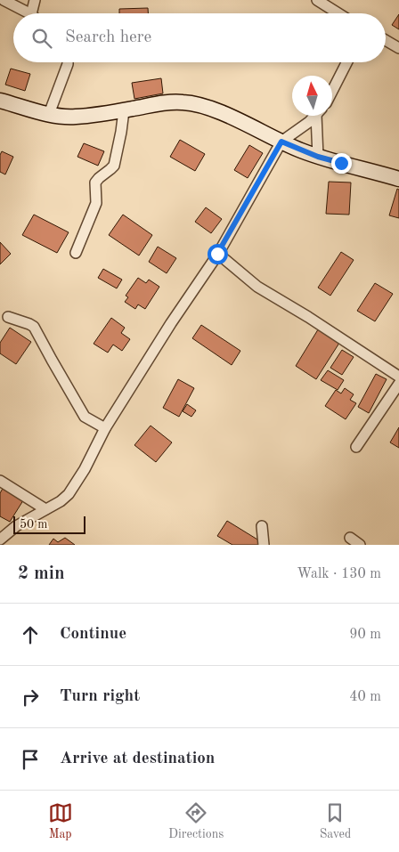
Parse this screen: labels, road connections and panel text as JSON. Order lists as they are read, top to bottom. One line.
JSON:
{"scale_bar":"50 m","north":"top","page":{"search":"Search here","scale":"50 m","heading":["2 min","Walk · 130 m"],"list":[["Continue","90 m"],["Turn right","40 m"],"Arrive at destination"],"nav":["Map","Directions","Saved"]}}
